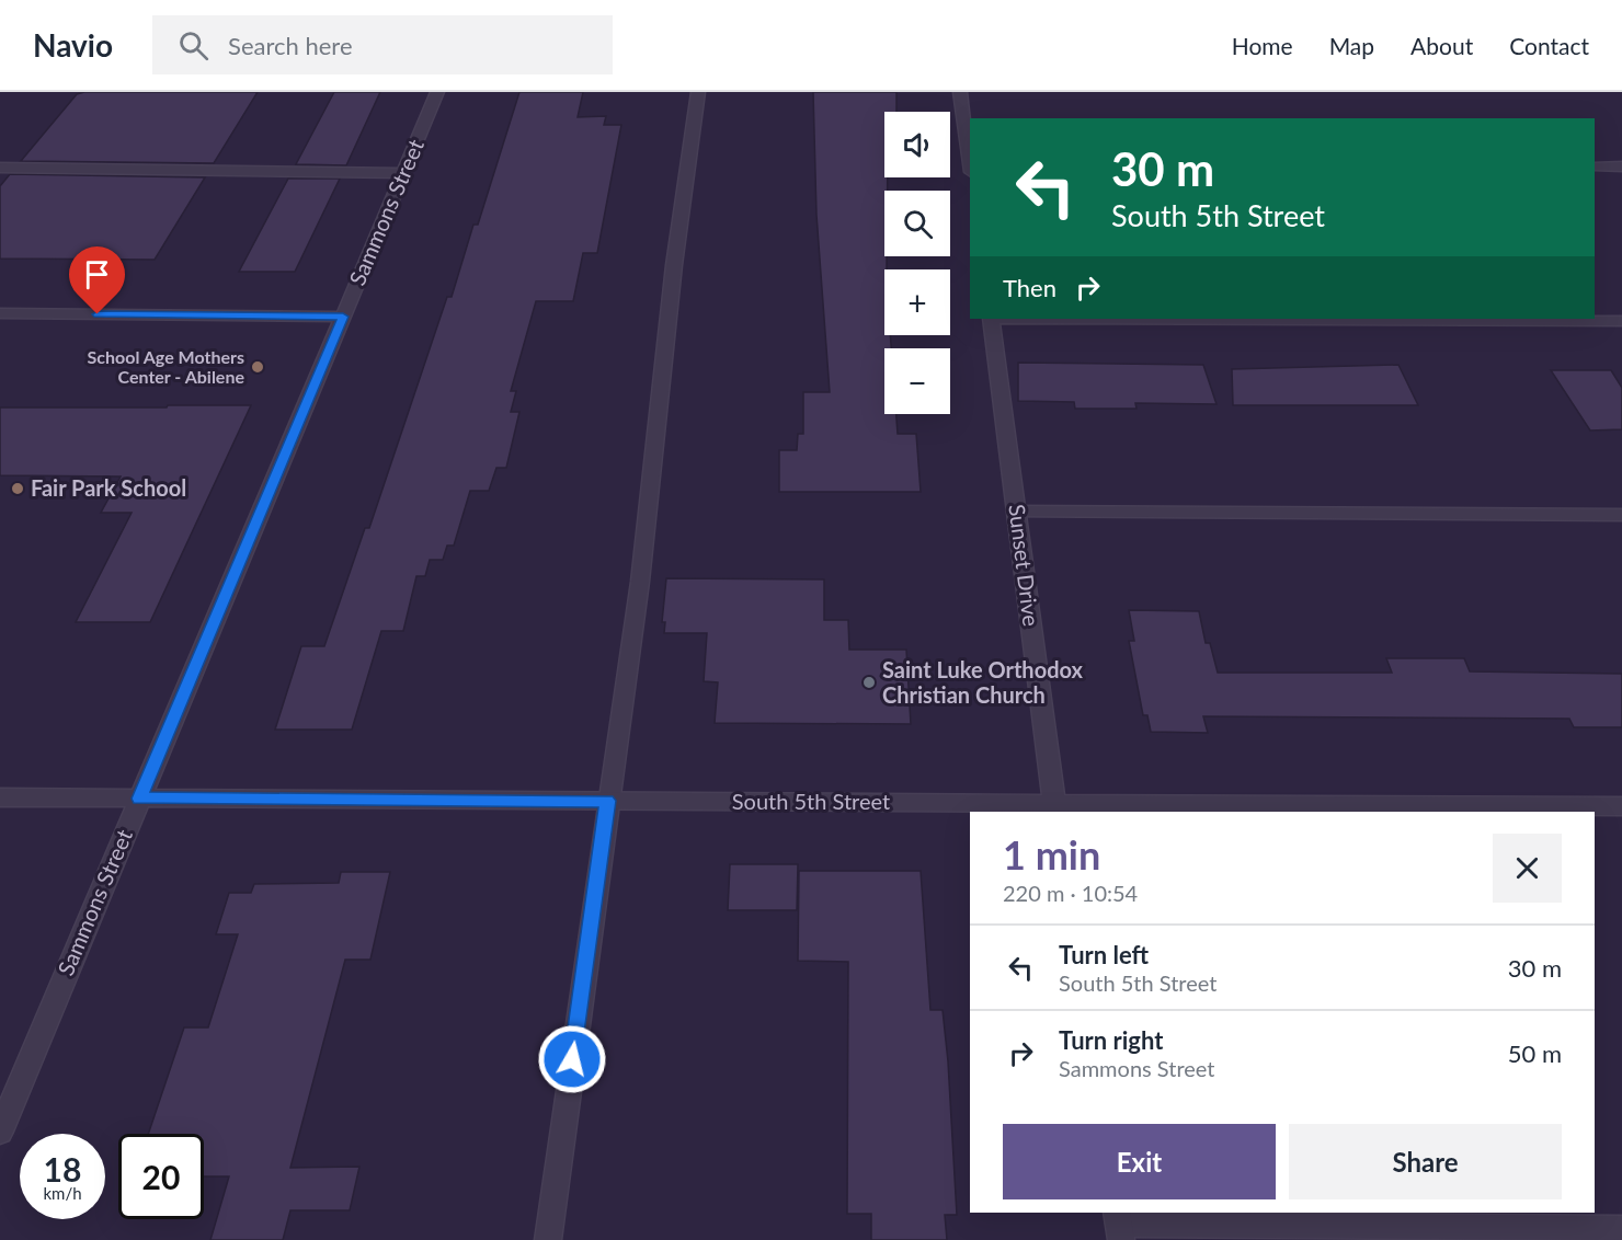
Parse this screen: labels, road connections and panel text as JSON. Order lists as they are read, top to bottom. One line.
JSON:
{"streets":{"street":["Sammons Street","Sunset Drive","South 5th Street"]},"crossings":[["Sammons Street","South 5th Street"],["Sunset Drive","South 5th Street"]],"places":["School Age Mothers Center - Abilene","Fair Park School","Saint Luke Orthodox Christian Church"],"page":{"header":"Navio","search":"Search here","nav":["Home","Map","About","Contact"],"map_buttons":["+","−"],"turn":["30 m","South 5th Street"],"then":"Then","heading":["1 min","220 m · 10:54"],"list":[{"name":"Turn left","note":"South 5th Street","value":"30 m"},{"name":"Turn right","note":"Sammons Street","value":"50 m"}],"buttons":["Exit","Share"],"speed":"18 km/h","limit":"20"}}
